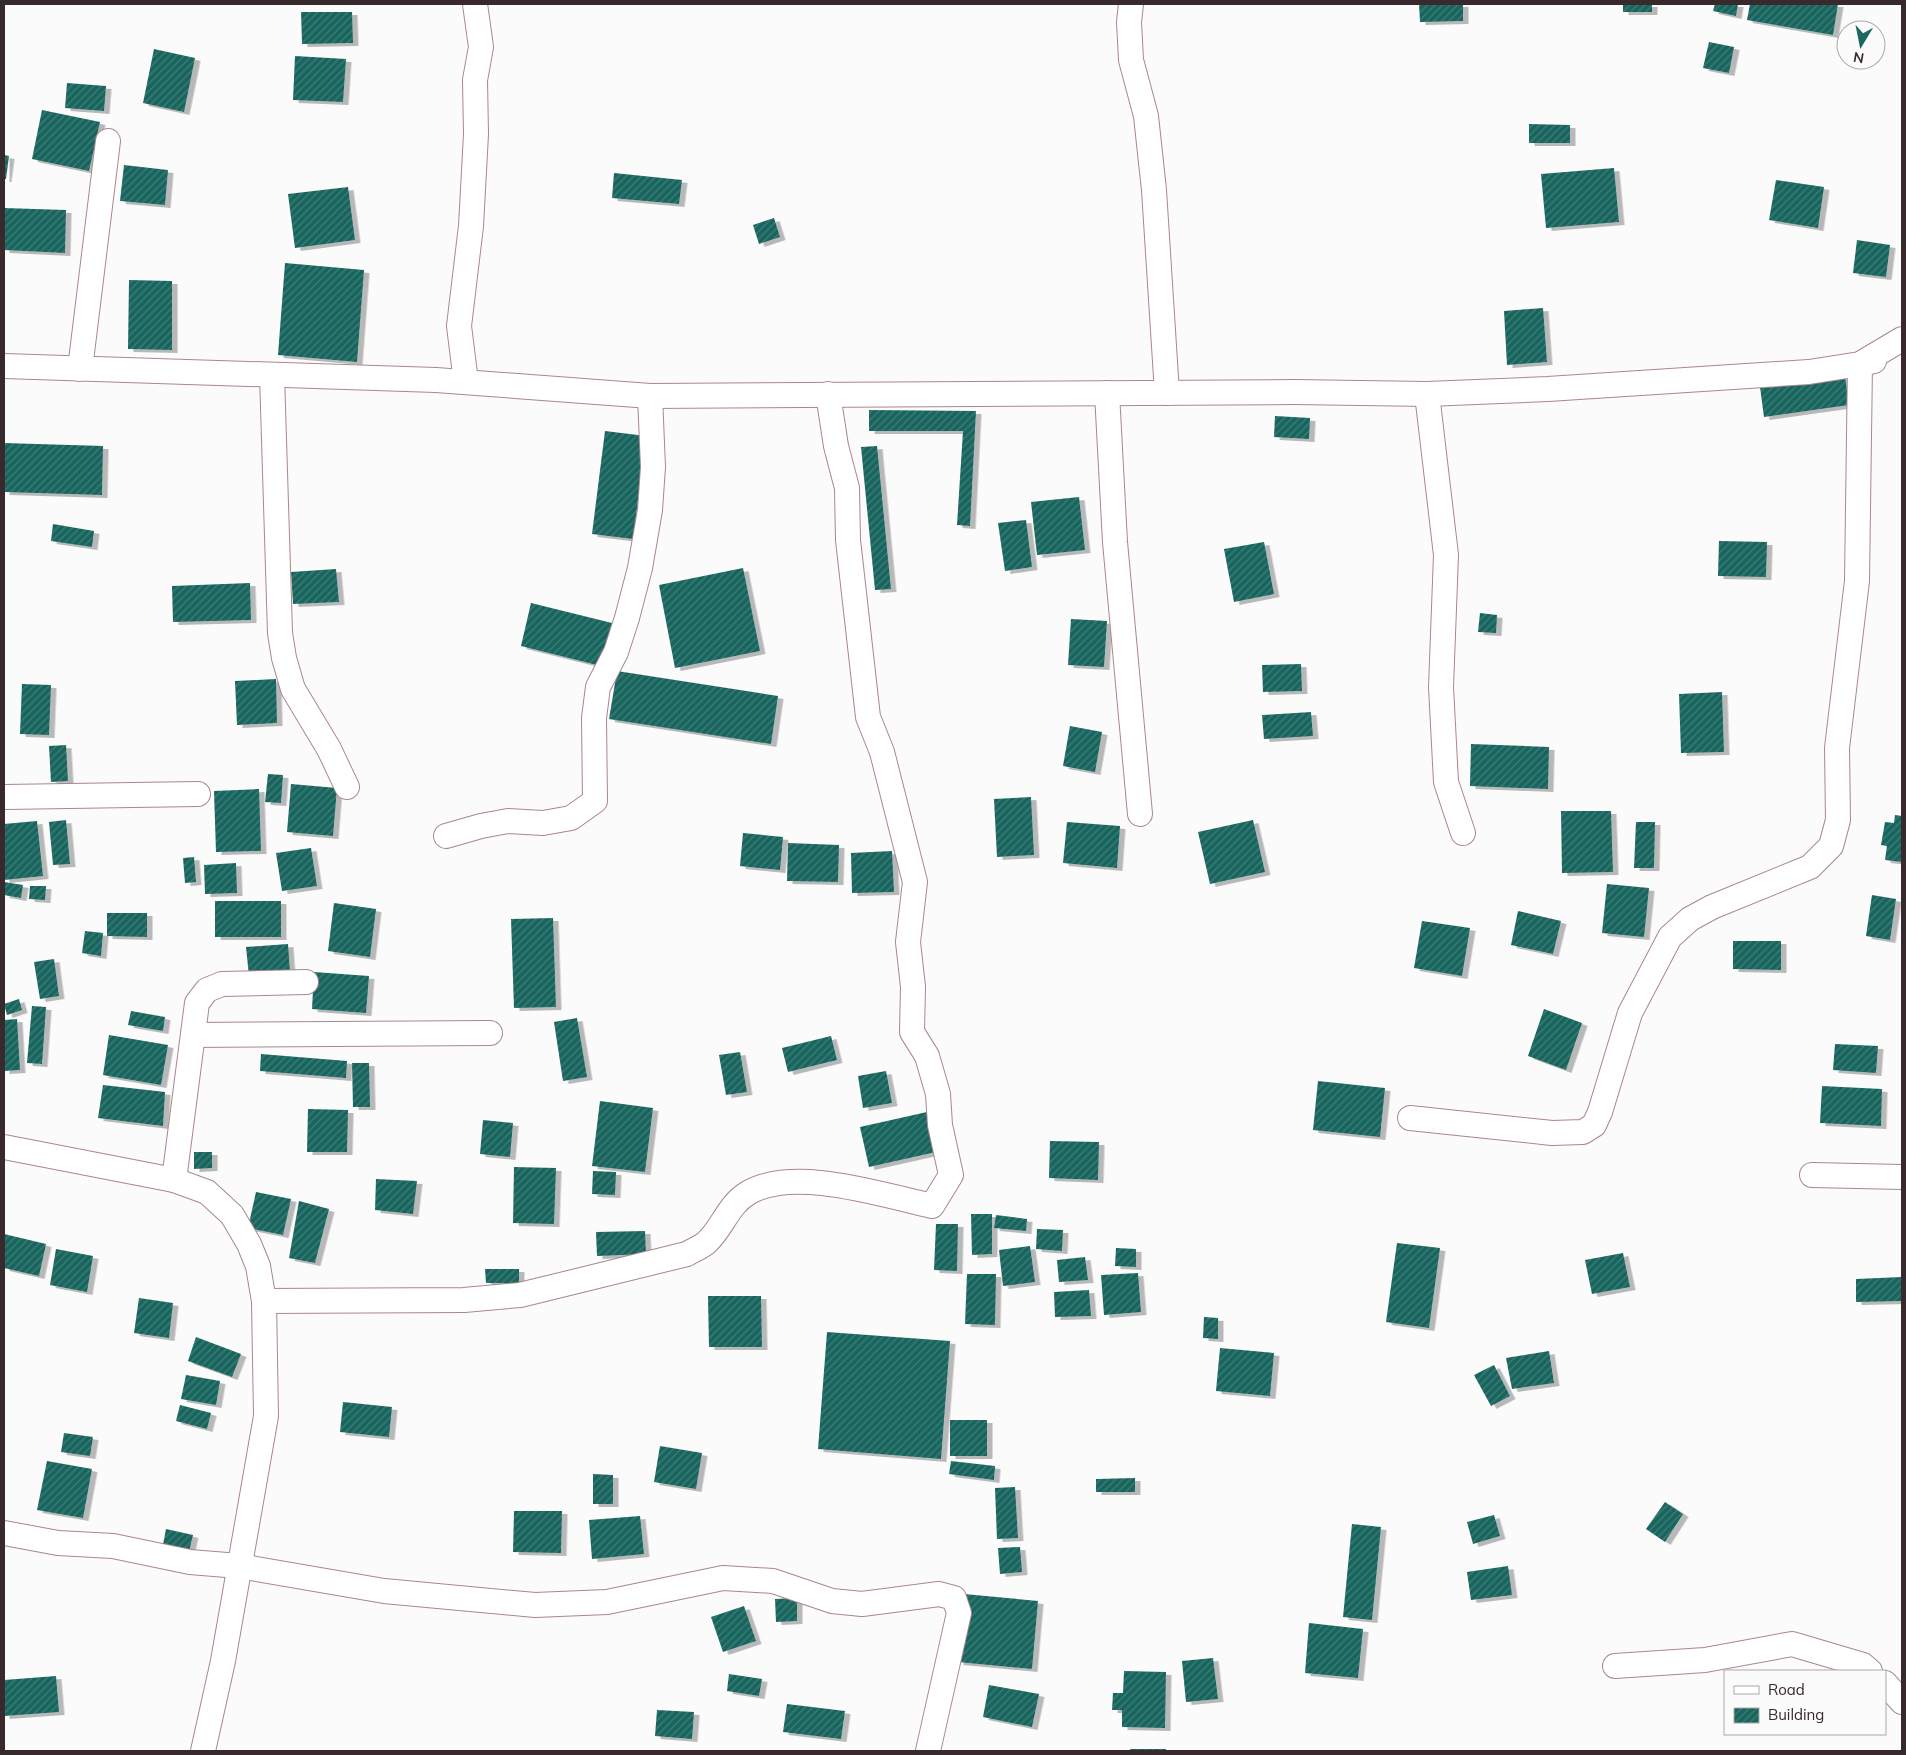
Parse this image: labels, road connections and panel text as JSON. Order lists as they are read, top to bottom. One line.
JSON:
{"legend":["Road","Building"],"north":"bottom"}
